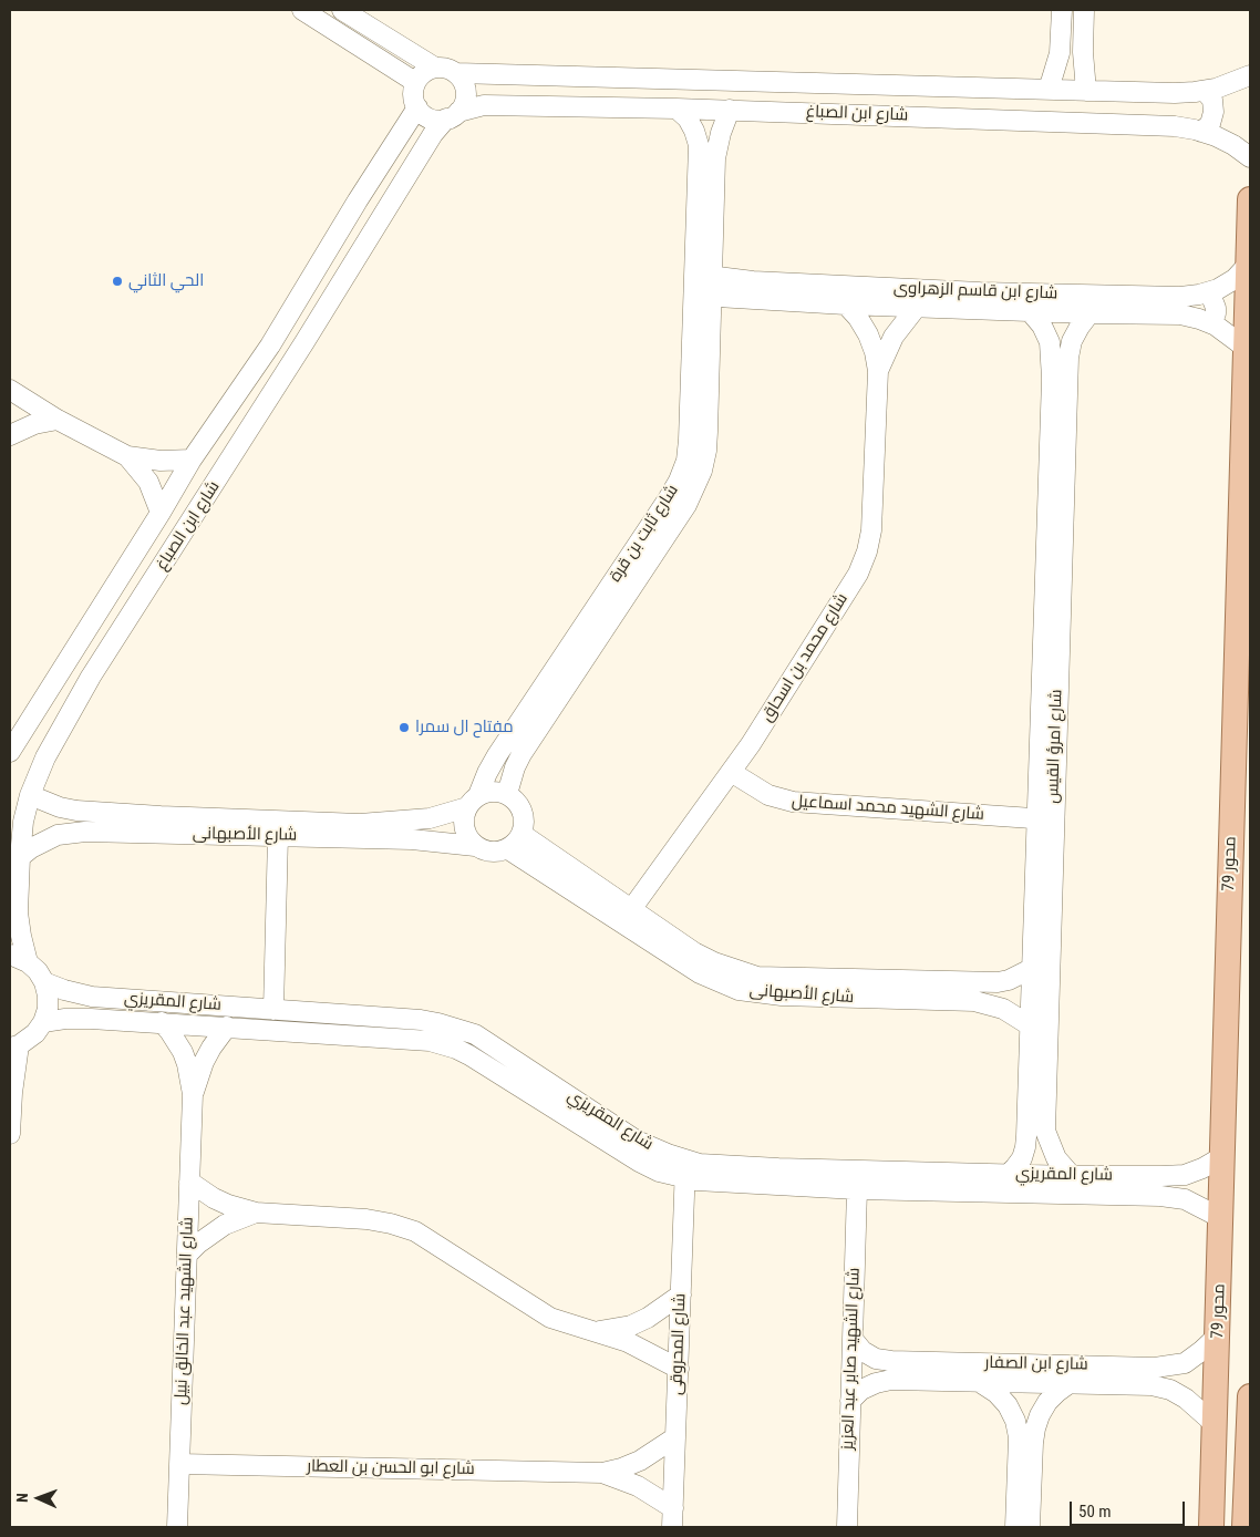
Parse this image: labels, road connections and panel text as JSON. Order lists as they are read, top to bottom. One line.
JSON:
{"streets":{"main road":["محور 79"],"street":["شارع ابن الصباغ","شارع ابن قاسم الزهراوى","شارع ثابت بن قرة","شارع محمد بن اسحاق","شارع امرؤ القيس","شارع الشهيد محمد اسماعيل","شارع الأصبهانى","شارع المقريزي","شارع الشهيد عبد الخالق نبيل","شارع المحروقى","شارع الشهيد صابر عبد العزيز","شارع ابن الصفار","شارع ابو الحسن بن العطار"]},"crossings":[["شارع ابن الصباغ","شارع ثابت بن قرة"],["شارع ابن الصباغ","شارع الأصبهانى"],["شارع ابن قاسم الزهراوى","شارع ثابت بن قرة"],["شارع ابن قاسم الزهراوى","شارع محمد بن اسحاق"],["شارع ابن قاسم الزهراوى","شارع امرؤ القيس"],["شارع ابن قاسم الزهراوى","محور 79"],["شارع ثابت بن قرة","شارع الأصبهانى"],["شارع محمد بن اسحاق","شارع الشهيد محمد اسماعيل"],["شارع محمد بن اسحاق","شارع الأصبهانى"],["شارع امرؤ القيس","شارع الشهيد محمد اسماعيل"],["شارع امرؤ القيس","شارع الأصبهانى"],["شارع امرؤ القيس","شارع المقريزي"],["محور 79","شارع المقريزي"],["محور 79","شارع ابن الصفار"],["شارع المقريزي","شارع الشهيد عبد الخالق نبيل"],["شارع المقريزي","شارع المحروقى"],["شارع المقريزي","شارع الشهيد صابر عبد العزيز"],["شارع الشهيد عبد الخالق نبيل","شارع ابو الحسن بن العطار"],["شارع المحروقى","شارع ابو الحسن بن العطار"],["شارع الشهيد صابر عبد العزيز","شارع ابن الصفار"]],"places":["الحي الثاني","مفتاح ال سمرا"],"scale_bar":"50 m","north":"left"}
